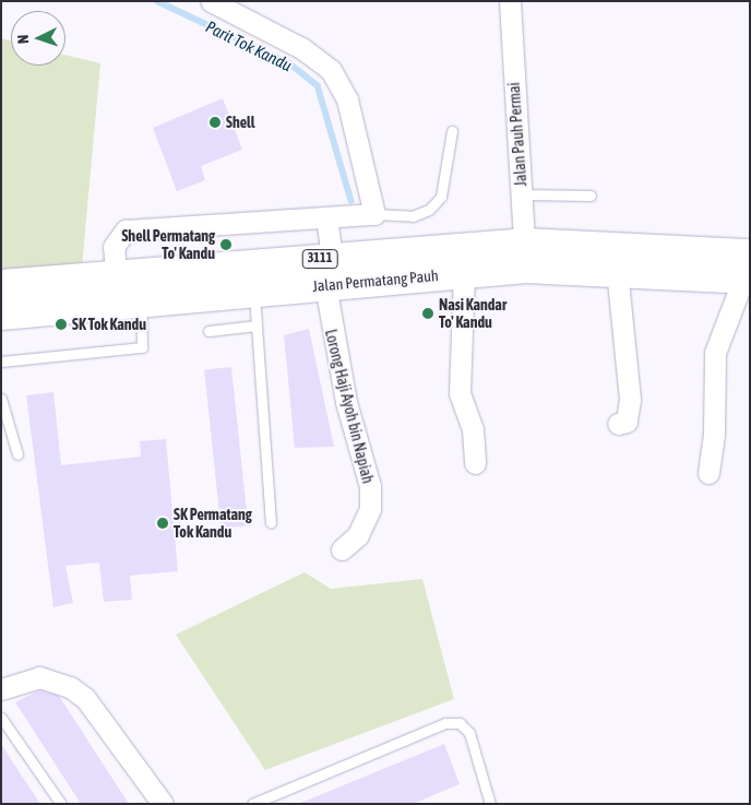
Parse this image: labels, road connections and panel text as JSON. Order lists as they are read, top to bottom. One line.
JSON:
{"streets":{"main road":["3111","Jalan Permatang Pauh"],"street":["Jalan Pauh Permai","Lorong Haji Ayoh bin Napiah"]},"crossings":[["Jalan Pauh Permai","Jalan Permatang Pauh"],["Jalan Permatang Pauh","Lorong Haji Ayoh bin Napiah"]],"water":["Parit Tok Kandu"],"places":["Shell","Shell Permatang To' Kandu","Nasi Kandar To' Kandu","SK Tok Kandu","SK Permatang Tok Kandu"],"north":"left"}
